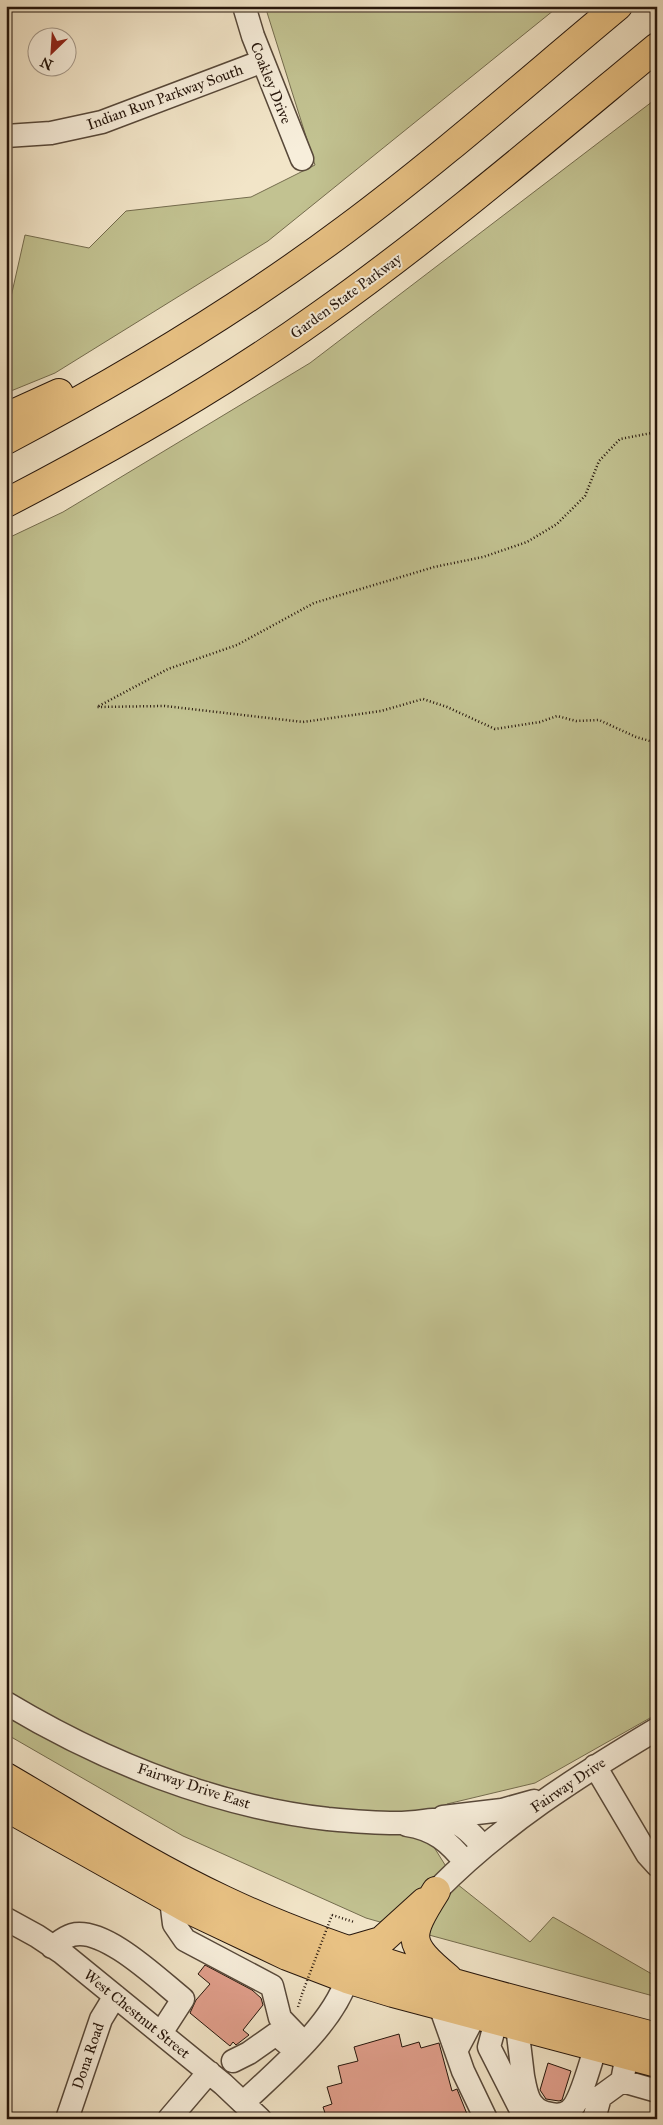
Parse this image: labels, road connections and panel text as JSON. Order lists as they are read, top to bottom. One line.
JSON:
{"streets":{"highway":["Garden State Parkway"],"street":["Coakley Drive","Indian Run Parkway South","Fairway Drive","Fairway Drive East","West Chestnut Street","Dona Road"]},"crossings":[["Coakley Drive","Indian Run Parkway South"],["Fairway Drive","Fairway Drive East"],["West Chestnut Street","Dona Road"]],"north":"bottom left"}
